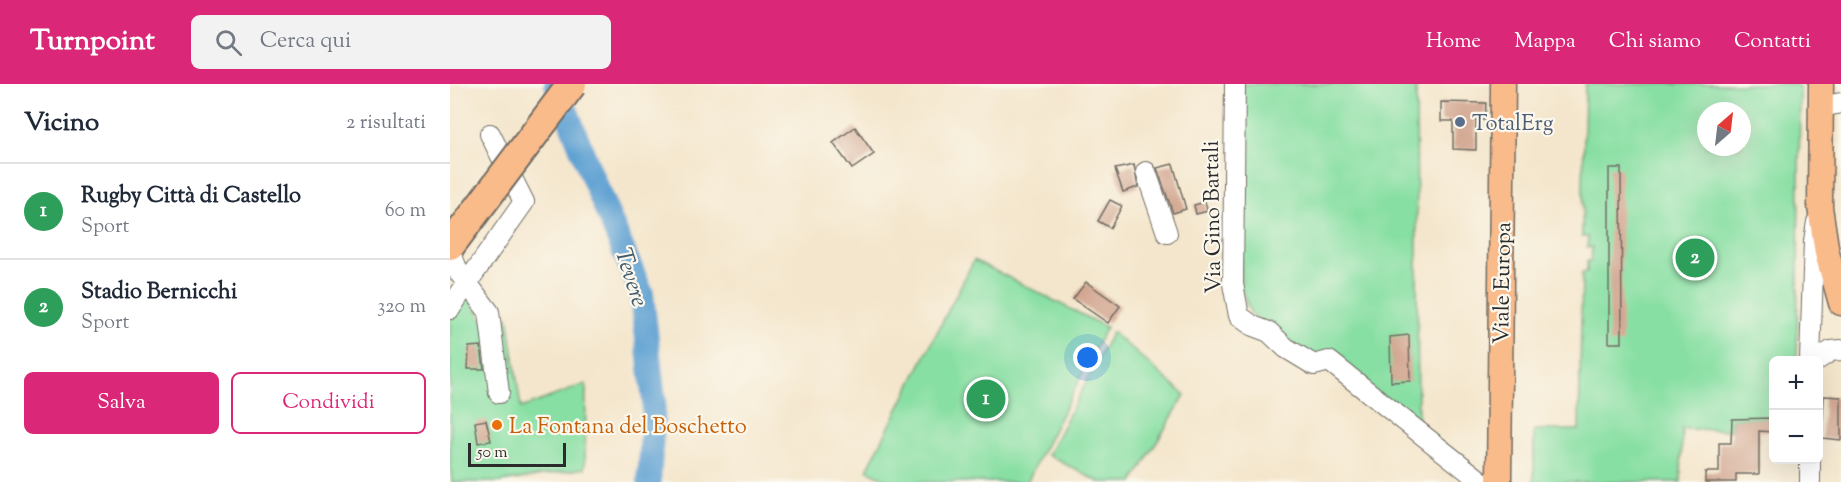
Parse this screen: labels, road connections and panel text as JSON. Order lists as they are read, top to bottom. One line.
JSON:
{"streets":{"main road":["Viale Europa"],"street":["Via Gino Bartali"]},"water":["Tevere"],"places":["TotalErg","La Fontana del Boschetto"],"scale_bar":"50 m","north":"top right","page":{"header":"Turnpoint","search":"Cerca qui","nav":["Home","Mappa","Chi siamo","Contatti"],"heading":["Vicino","2 risultati"],"list":[{"mark":"1","name":"Rugby Città di Castello","note":"Sport","value":"60 m"},{"mark":"2","name":"Stadio Bernicchi","note":"Sport","value":"320 m"}],"pins":["2","1"],"buttons":["Salva","Condividi"],"map_buttons":["+","−"],"scale":"50 m"}}
